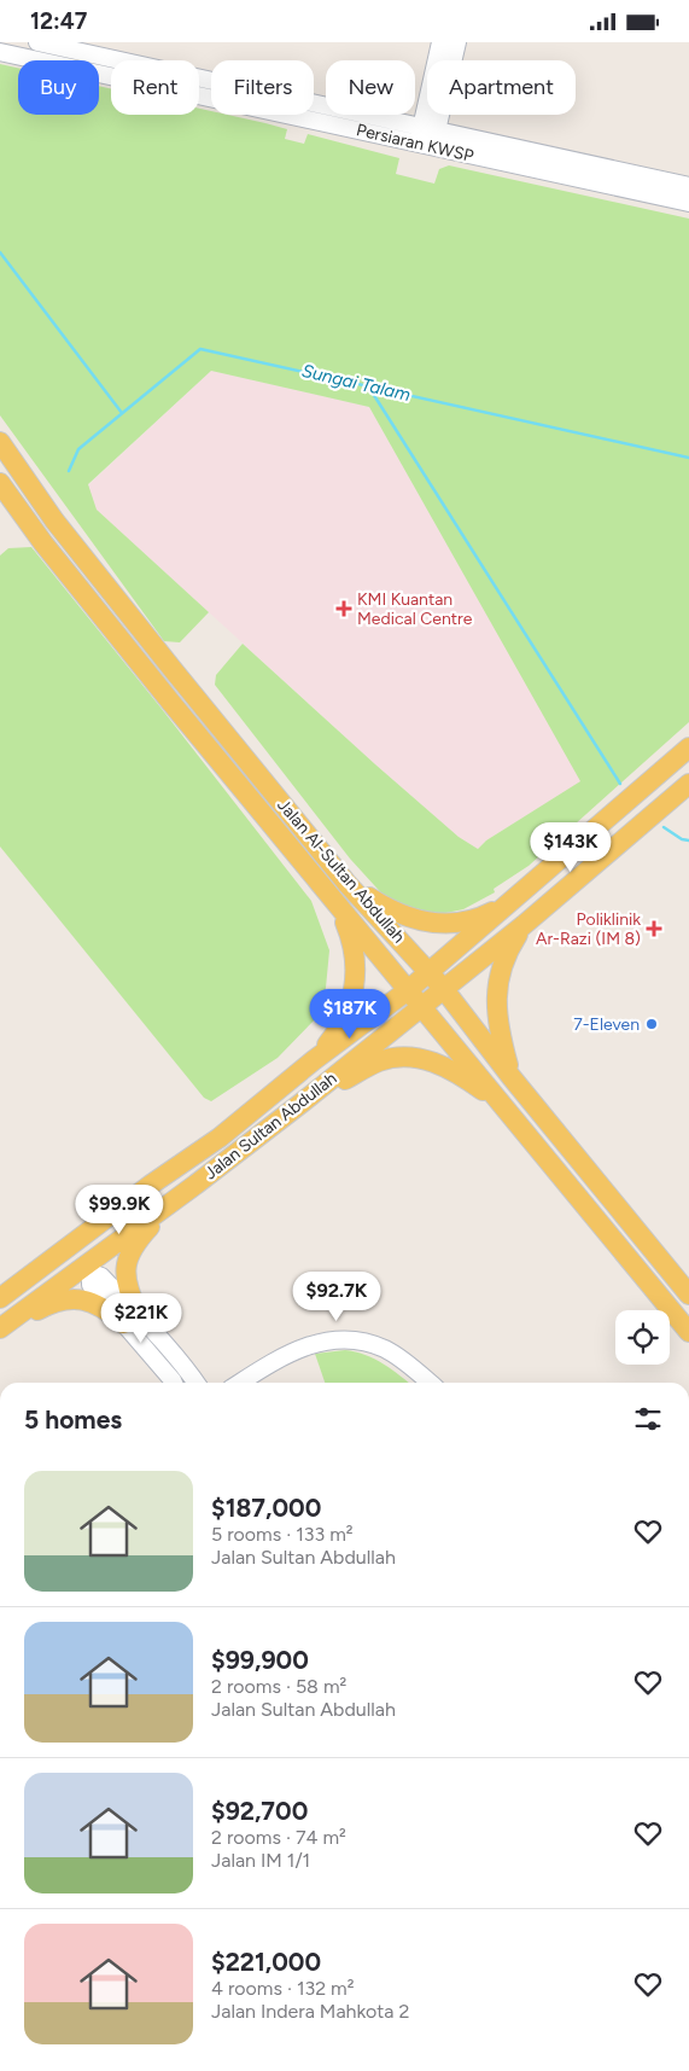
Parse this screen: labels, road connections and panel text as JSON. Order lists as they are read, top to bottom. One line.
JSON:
{"streets":{"main road":["Jalan Al-Sultan Abdullah","Jalan Sultan Abdullah"],"street":["Persiaran KWSP"]},"crossings":[["Jalan Al-Sultan Abdullah","Jalan Sultan Abdullah"]],"water":["Sungai Talam"],"places":{"health":["KMI Kuantan Medical Centre","Poliklinik Ar-Razi (IM 8)"],"other":["7-Eleven"]},"page":{"status":"12:47","chip":["Buy","Rent","Filters","New","Apartment"],"price":["$143K","$187K","$99.9K","$92.7K","$221K"],"heading":"5 homes","list":[{"name":"$187,000","note":"5 rooms · 133 m² · Jalan Sultan Abdullah"},{"name":"$99,900","note":"2 rooms · 58 m² · Jalan Sultan Abdullah"},{"name":"$92,700","note":"2 rooms · 74 m² · Jalan IM 1/1"},{"name":"$221,000","note":"4 rooms · 132 m² · Jalan Indera Mahkota 2"}]}}
